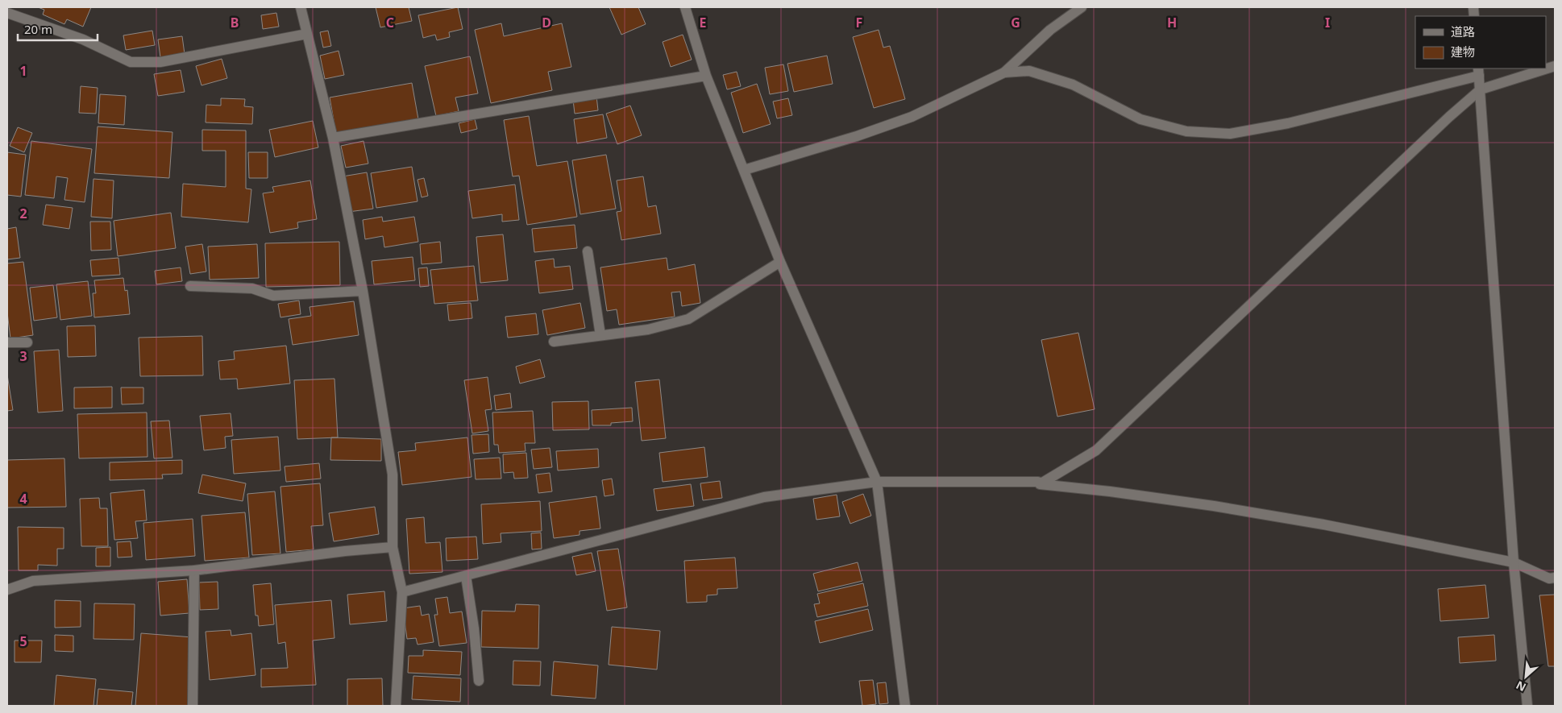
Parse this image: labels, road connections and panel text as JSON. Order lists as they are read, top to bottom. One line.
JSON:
{"legend":["道路","建物"],"scale_bar":"20 m","north":"bottom left","grid":{"columns":["B","C","D","E","F","G","H","I"],"rows":["1","2","3","4","5"]}}
